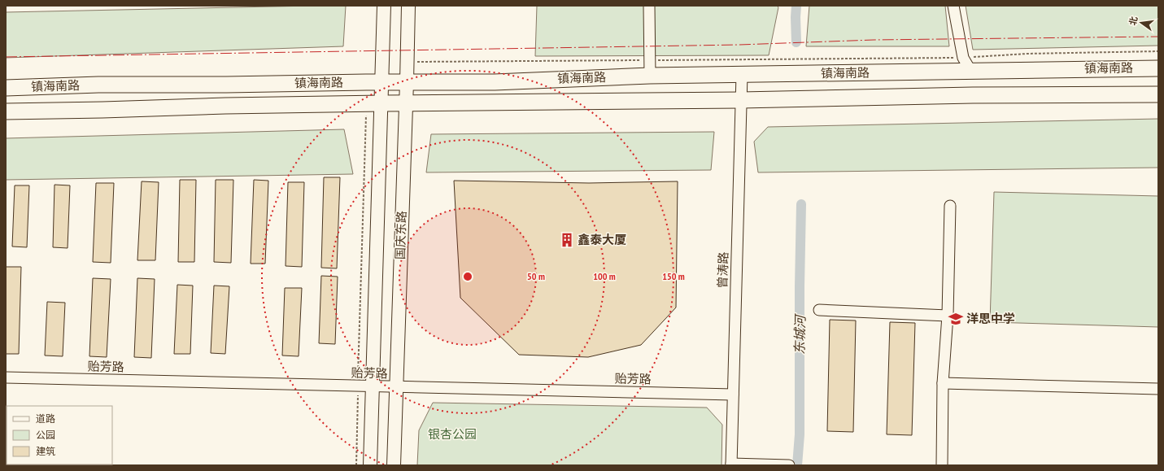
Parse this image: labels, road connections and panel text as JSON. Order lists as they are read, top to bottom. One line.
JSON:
{"streets":{"highway":["镇海南路"],"main road":["国庆东路"],"street":["曾涛路","贻芳路"]},"crossings":[["镇海南路","国庆东路"],["镇海南路","曾涛路"],["国庆东路","贻芳路"],["曾涛路","贻芳路"]],"water":["东城河"],"parks":["银杏公园"],"places":{"building":["鑫泰大厦"],"school or university":["洋思中学"]},"legend":["道路","公园","建筑"],"north":"left","rings":["50 m","100 m","150 m"]}
